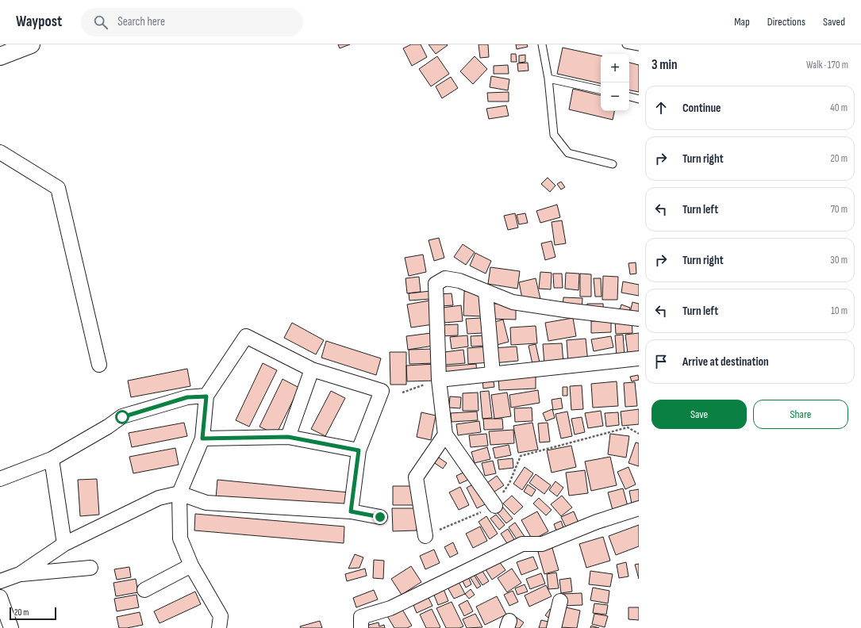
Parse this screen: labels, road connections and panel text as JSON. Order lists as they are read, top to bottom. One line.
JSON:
{"scale_bar":"20 m","page":{"header":"Waypost","search":"Search here","nav":["Map","Directions","Saved"],"heading":["3 min","Walk · 170 m"],"map_buttons":["+","−"],"list":[["Continue","40 m"],["Turn right","20 m"],["Turn left","70 m"],["Turn right","30 m"],["Turn left","10 m"],"Arrive at destination"],"buttons":["Save","Share"],"scale":"20 m"}}
